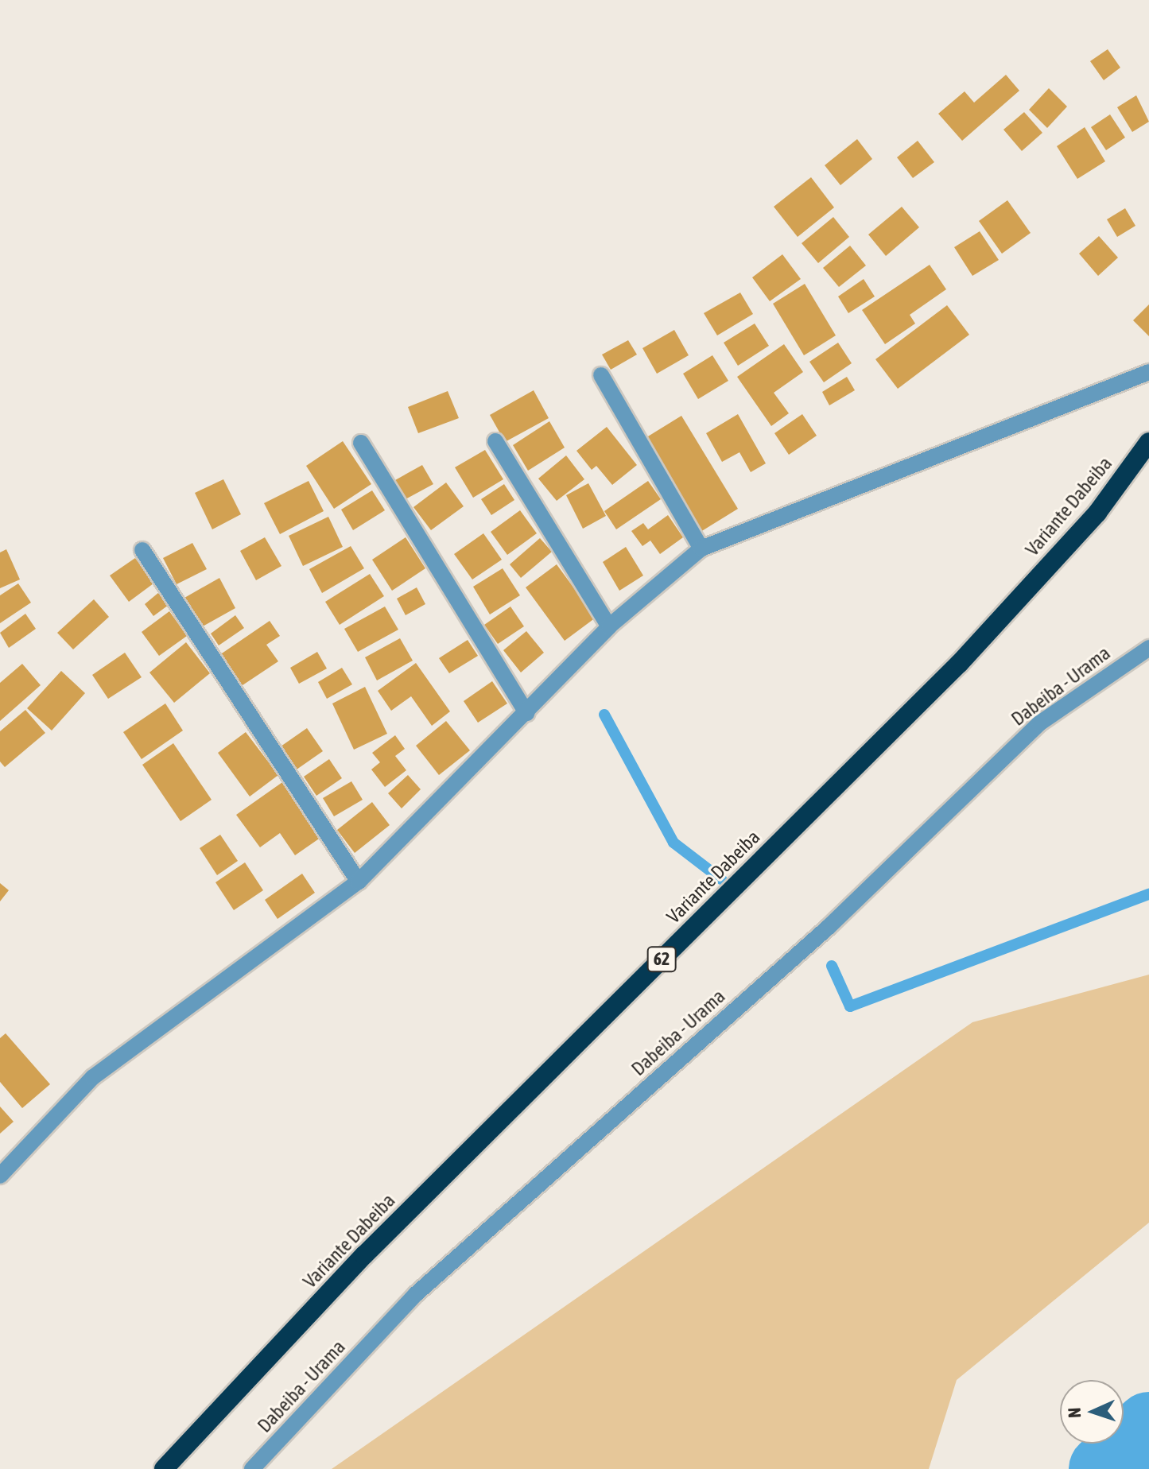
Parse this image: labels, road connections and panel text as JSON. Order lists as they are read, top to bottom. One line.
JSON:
{"streets":{"highway":["Variante Dabeiba","62"],"street":["Dabeiba - Urama"]},"north":"left"}
